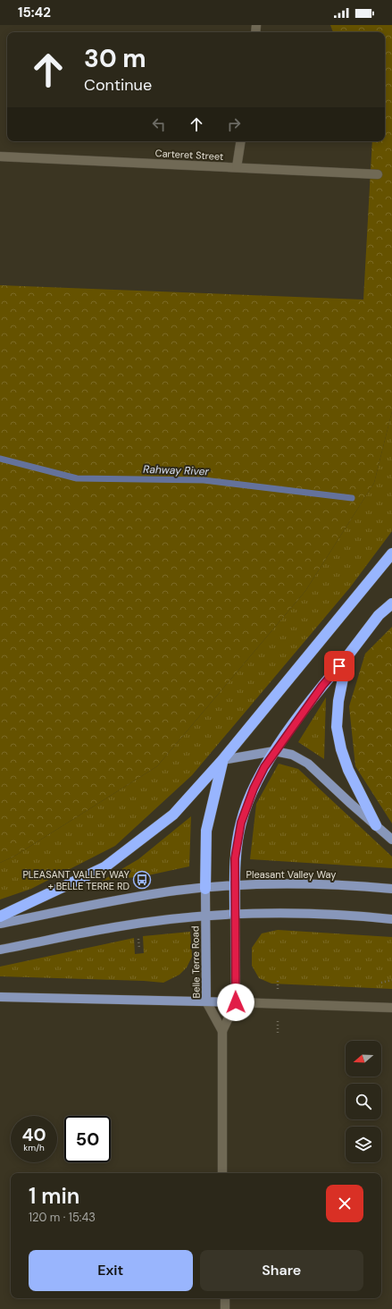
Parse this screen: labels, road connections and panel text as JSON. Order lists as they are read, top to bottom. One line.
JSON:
{"streets":{"main road":["Pleasant Valley Way","Belle Terre Road"],"street":["Carteret Street"]},"crossings":[["Pleasant Valley Way","Belle Terre Road"]],"water":["Rahway River"],"places":{"bus stop":["PLEASANT VALLEY WAY + BELLE TERRE RD"]},"north":"left","page":{"status":"15:42","turn":["30 m","Continue"],"speed":"40 km/h","limit":"50","heading":["1 min","120 m · 15:43"],"buttons":["Exit","Share"]}}
